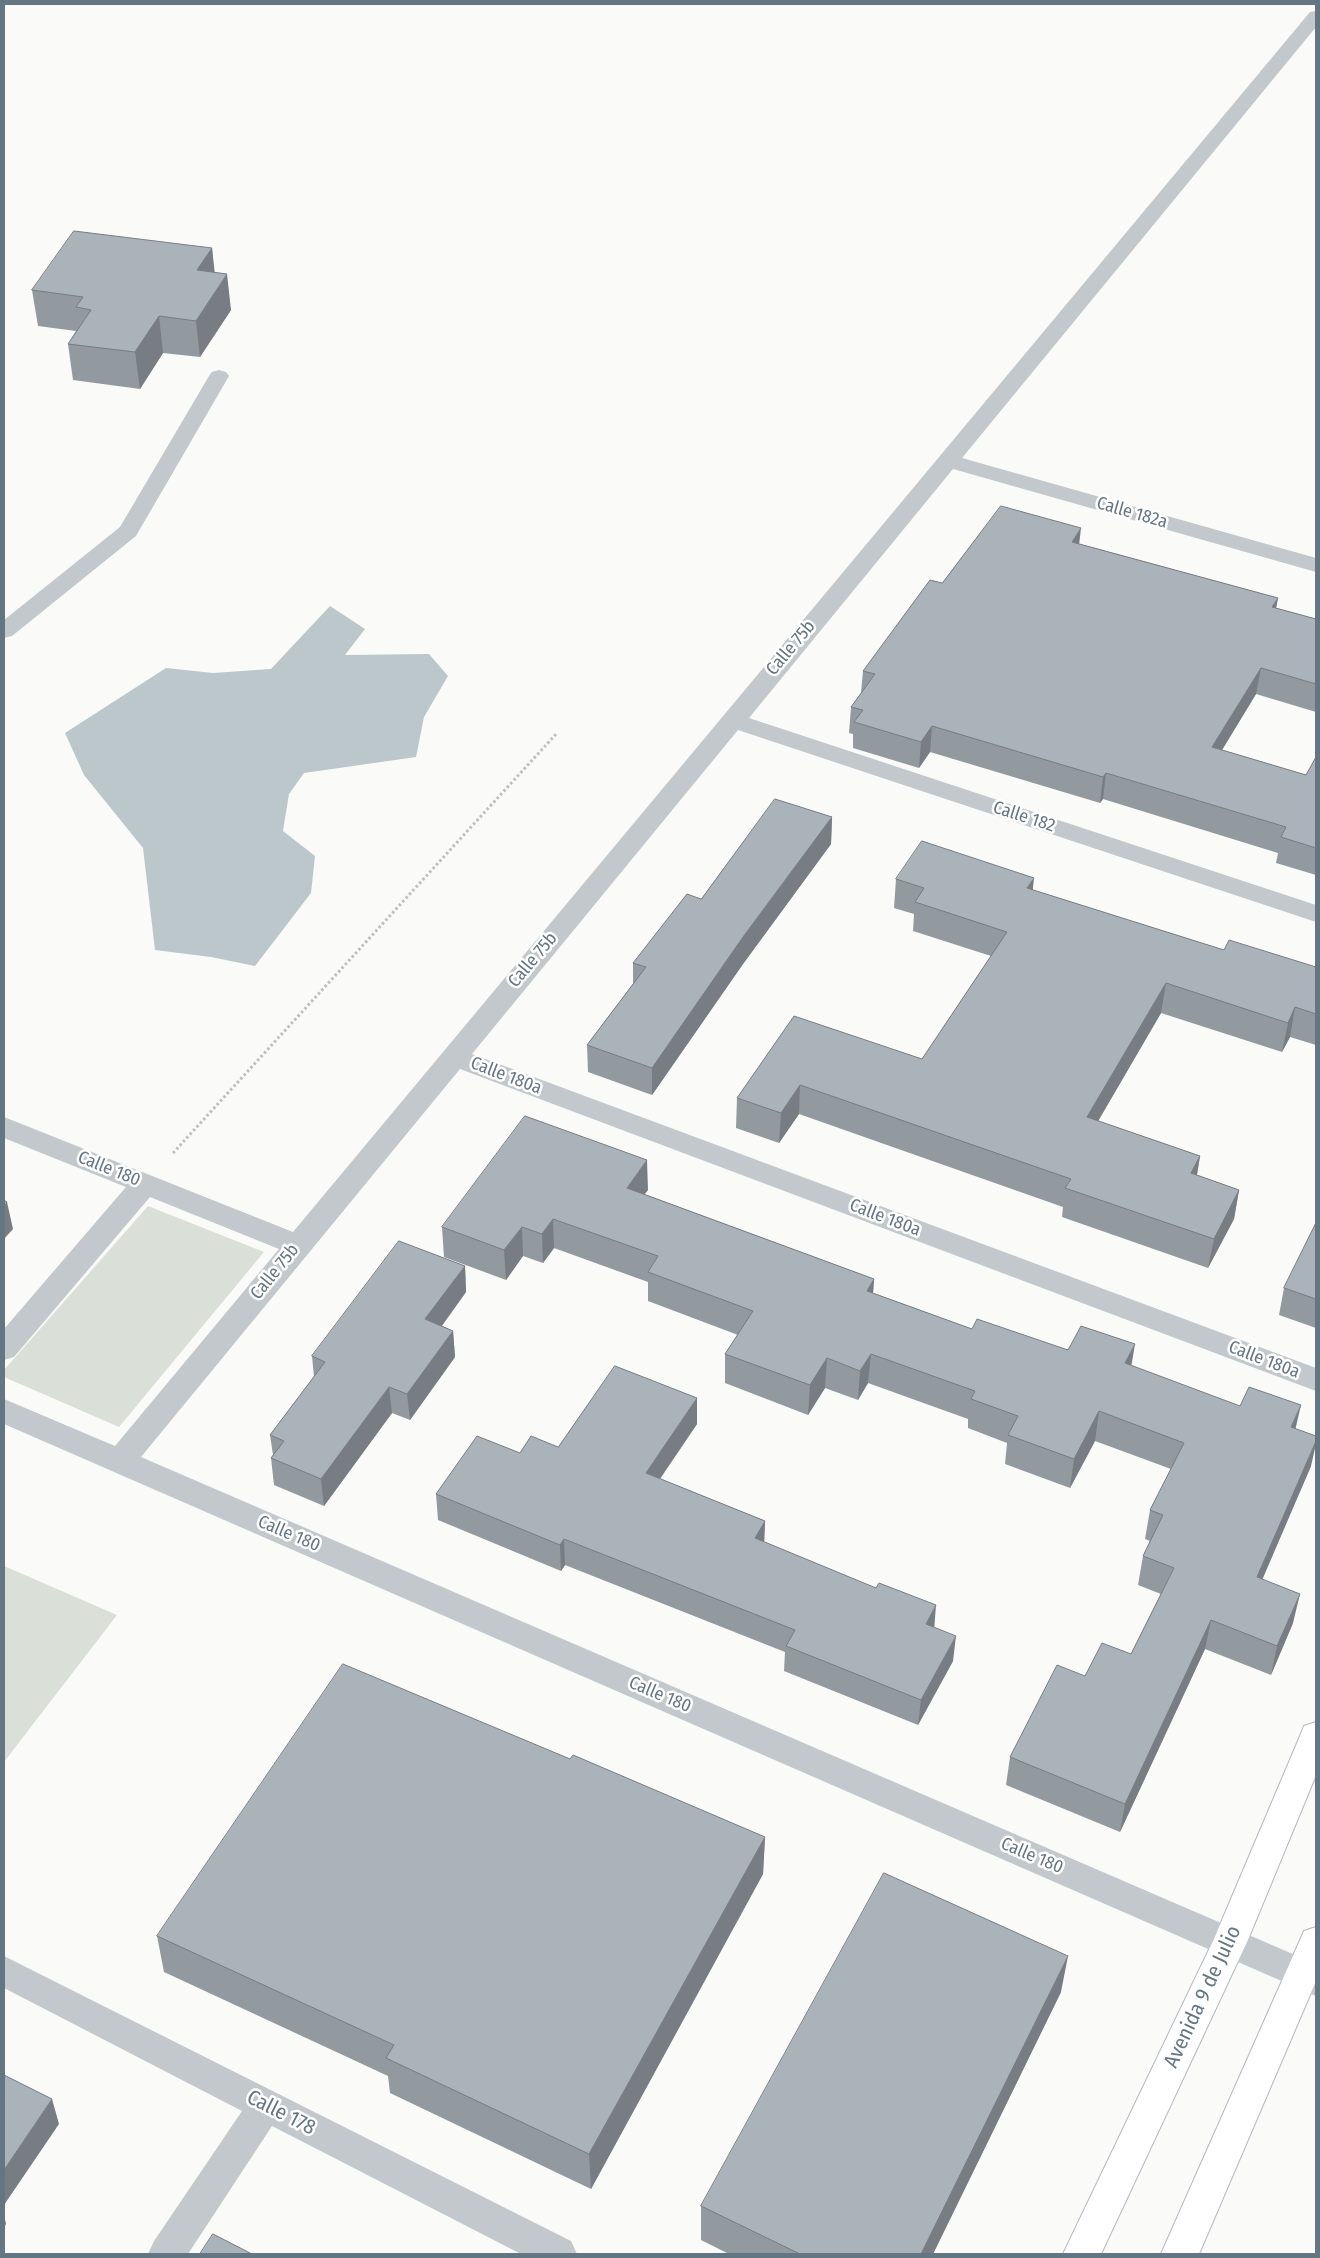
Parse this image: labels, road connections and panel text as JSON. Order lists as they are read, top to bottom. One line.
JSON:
{"streets":{"main road":["Avenida 9 de Julio"],"street":["Calle 182a","Calle 75b","Calle 182","Calle 180a","Calle 180","Calle 178"]},"crossings":[["Calle 182a","Calle 75b"],["Calle 75b","Calle 182"],["Calle 75b","Calle 180a"],["Calle 75b","Calle 180"],["Calle 180","Avenida 9 de Julio"]]}
